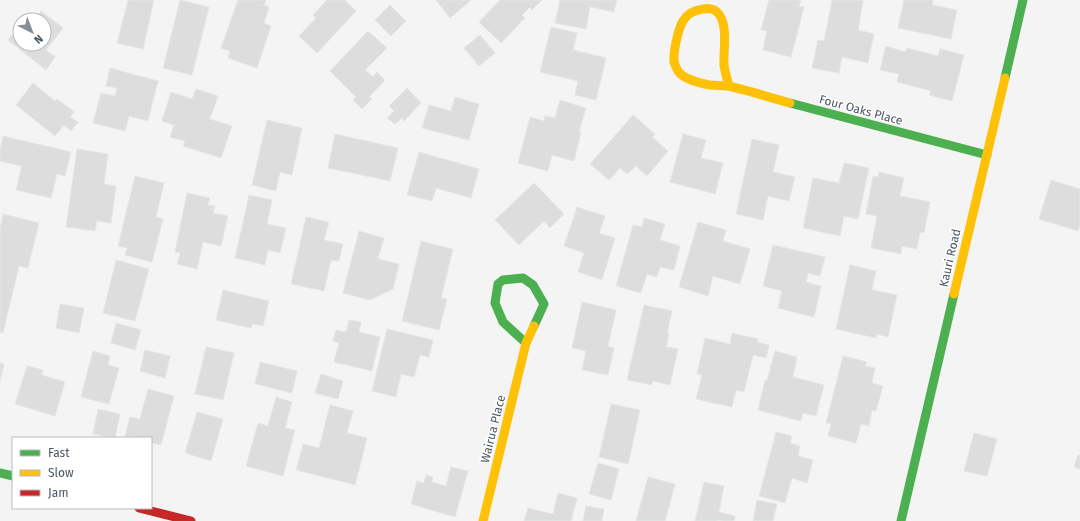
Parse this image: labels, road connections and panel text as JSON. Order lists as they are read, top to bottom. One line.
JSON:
{"streets":{"street":["Four Oaks Place","Kauri Road","Wairua Place"]},"crossings":[["Four Oaks Place","Kauri Road"]],"legend":["Fast","Slow","Jam"],"north":"bottom right"}
